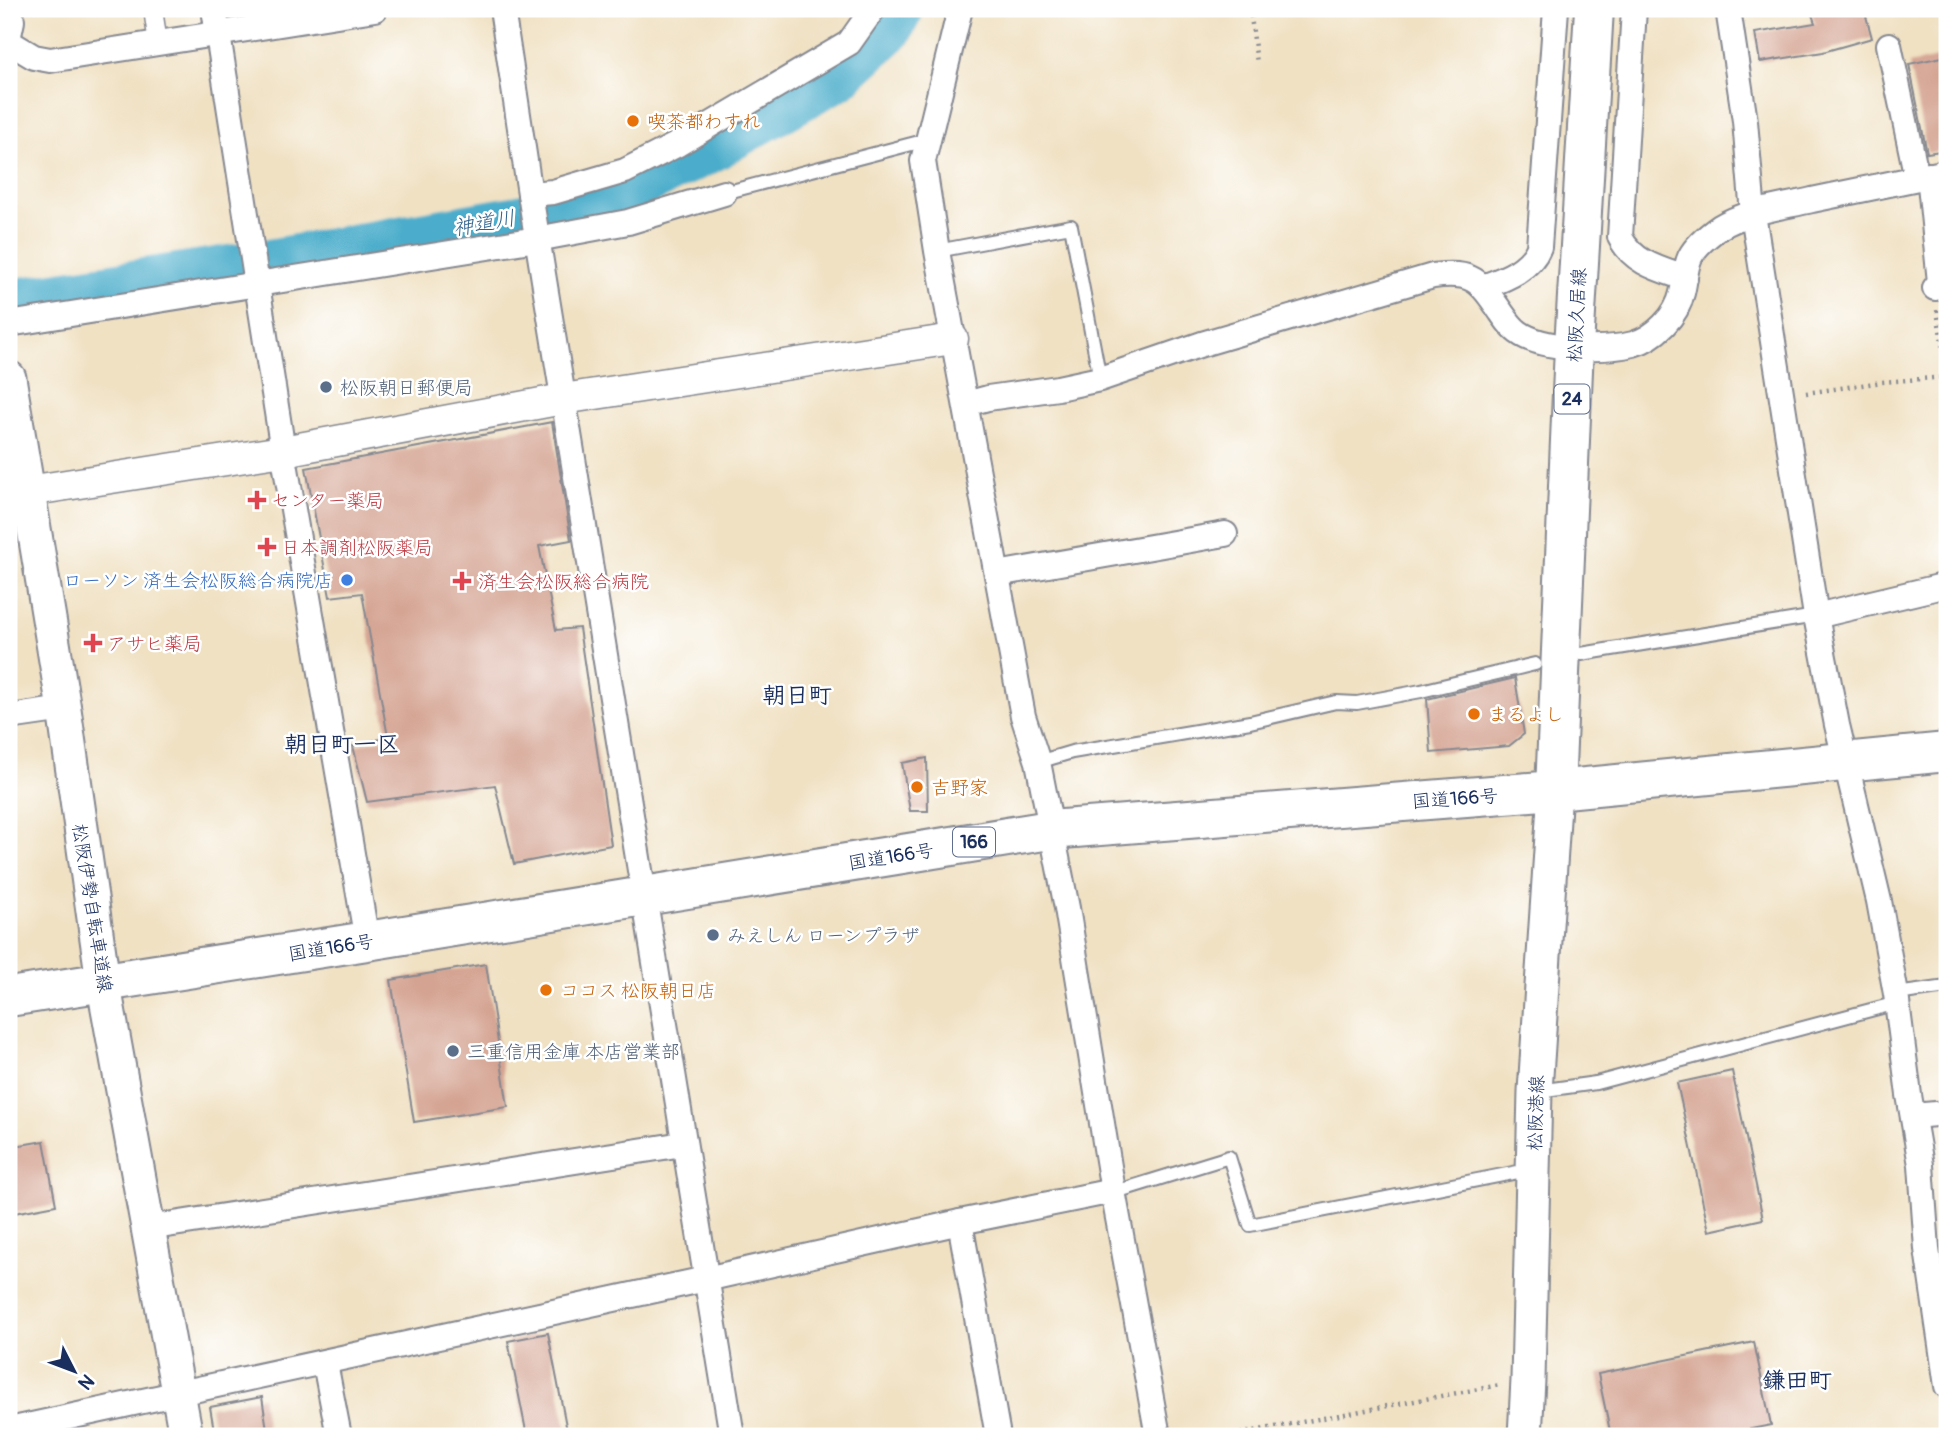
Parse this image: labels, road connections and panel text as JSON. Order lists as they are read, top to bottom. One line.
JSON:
{"streets":{"main road":["松阪久居線","24","国道166号","166","松阪伊勢自転車道線","松阪港線"]},"crossings":[["松阪久居線","国道166号"],["松阪久居線","松阪港線"],["国道166号","松阪伊勢自転車道線"],["国道166号","松阪港線"]],"districts":["朝日町","朝日町一区","鎌田町"],"water":["神道川"],"places":{"other":["喫茶都わすれ","松阪朝日郵便局","ローソン 済生会松阪総合病院店","まるよし","吉野家","みえしん ローンプラザ","ココス 松阪朝日店","三重信用金庫 本店営業部"],"health":["センター薬局","日本調剤松阪薬局","済生会松阪総合病院","アサヒ薬局"]},"north":"bottom right"}
